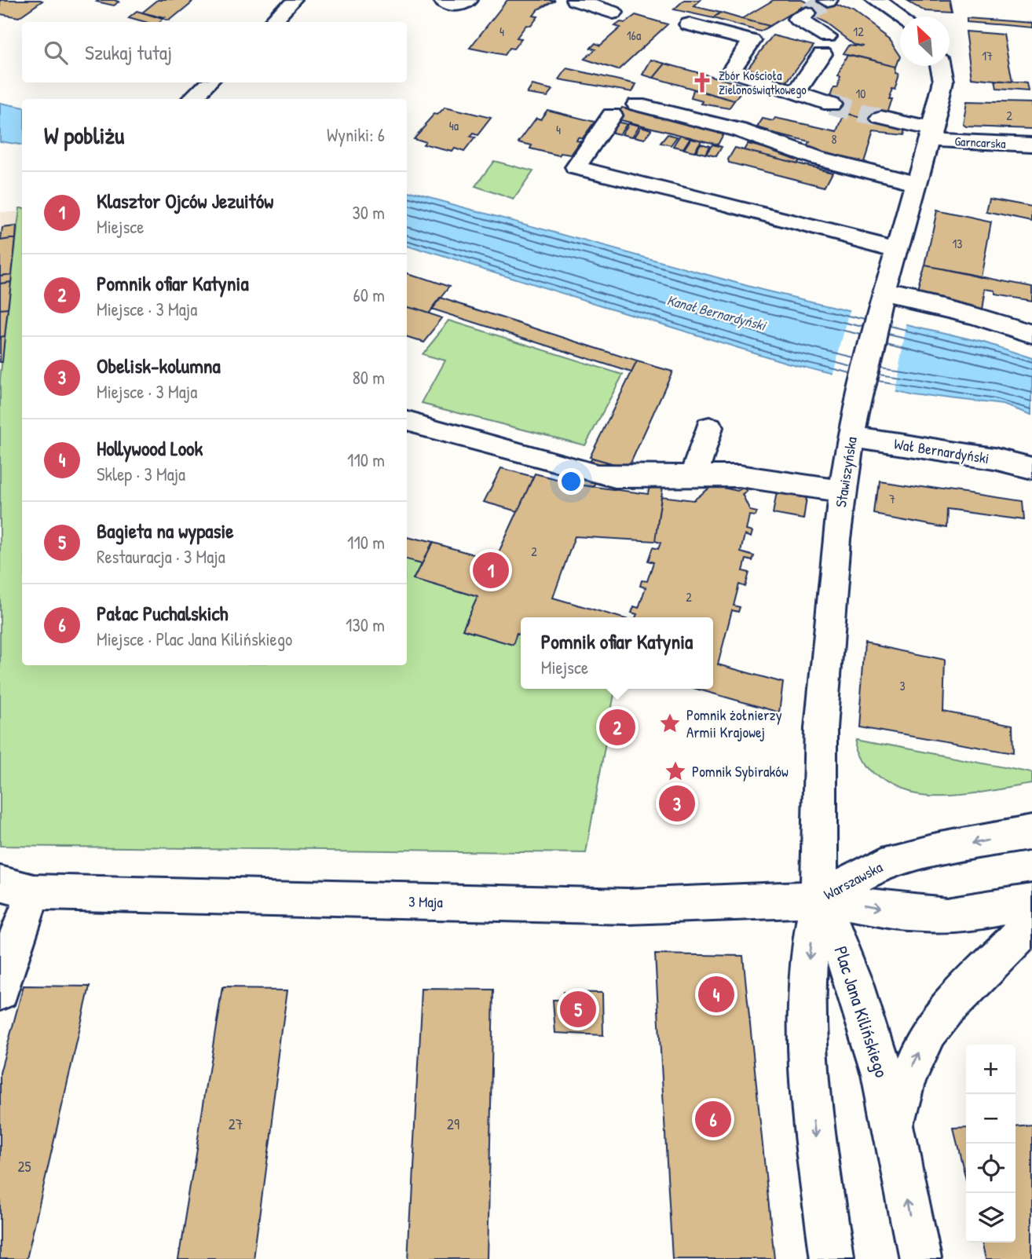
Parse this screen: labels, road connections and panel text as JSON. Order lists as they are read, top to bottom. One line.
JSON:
{"streets":{"street":["Garncarska","Wał Bernardyński","Stawiszyńska","Warszawska","3 Maja","Plac Jana Kilińskiego"]},"crossings":[["Garncarska","Stawiszyńska"],["Wał Bernardyński","Stawiszyńska"],["Stawiszyńska","Warszawska"],["Stawiszyńska","3 Maja"],["Stawiszyńska","Plac Jana Kilińskiego"],["Warszawska","3 Maja"],["Warszawska","Plac Jana Kilińskiego"],["3 Maja","Plac Jana Kilińskiego"]],"water":["Kanał Bernardyński"],"places":{"church":["Zbór Kościoła Zielonoświątkowego"],"place":["Pomnik żołnierzy Armii Krajowej","Pomnik Sybiraków"]},"house_numbers":["4","12","16a","17","10","2","4a","4","8","13","7","2","2","3","27","29","25"],"north":"top left","page":{"search":"Szukaj tutaj","heading":["W pobliżu","Wyniki: 6"],"list":[{"mark":"1","name":"Klasztor Ojców Jezuitów","note":"Miejsce","value":"30 m"},{"mark":"2","name":"Pomnik ofiar Katynia","note":"Miejsce · 3 Maja","value":"60 m"},{"mark":"3","name":"Obelisk-kolumna","note":"Miejsce · 3 Maja","value":"80 m"},{"mark":"4","name":"Hollywood Look","note":"Sklep · 3 Maja","value":"110 m"},{"mark":"5","name":"Bagieta na wypasie","note":"Restauracja · 3 Maja","value":"110 m"},{"mark":"6","name":"Pałac Puchalskich","note":"Miejsce · Plac Jana Kilińskiego","value":"130 m"}],"pins":["1","2","3","4","5","6"],"popup":["Pomnik ofiar Katynia","Miejsce"],"map_buttons":["+","−"]}}
